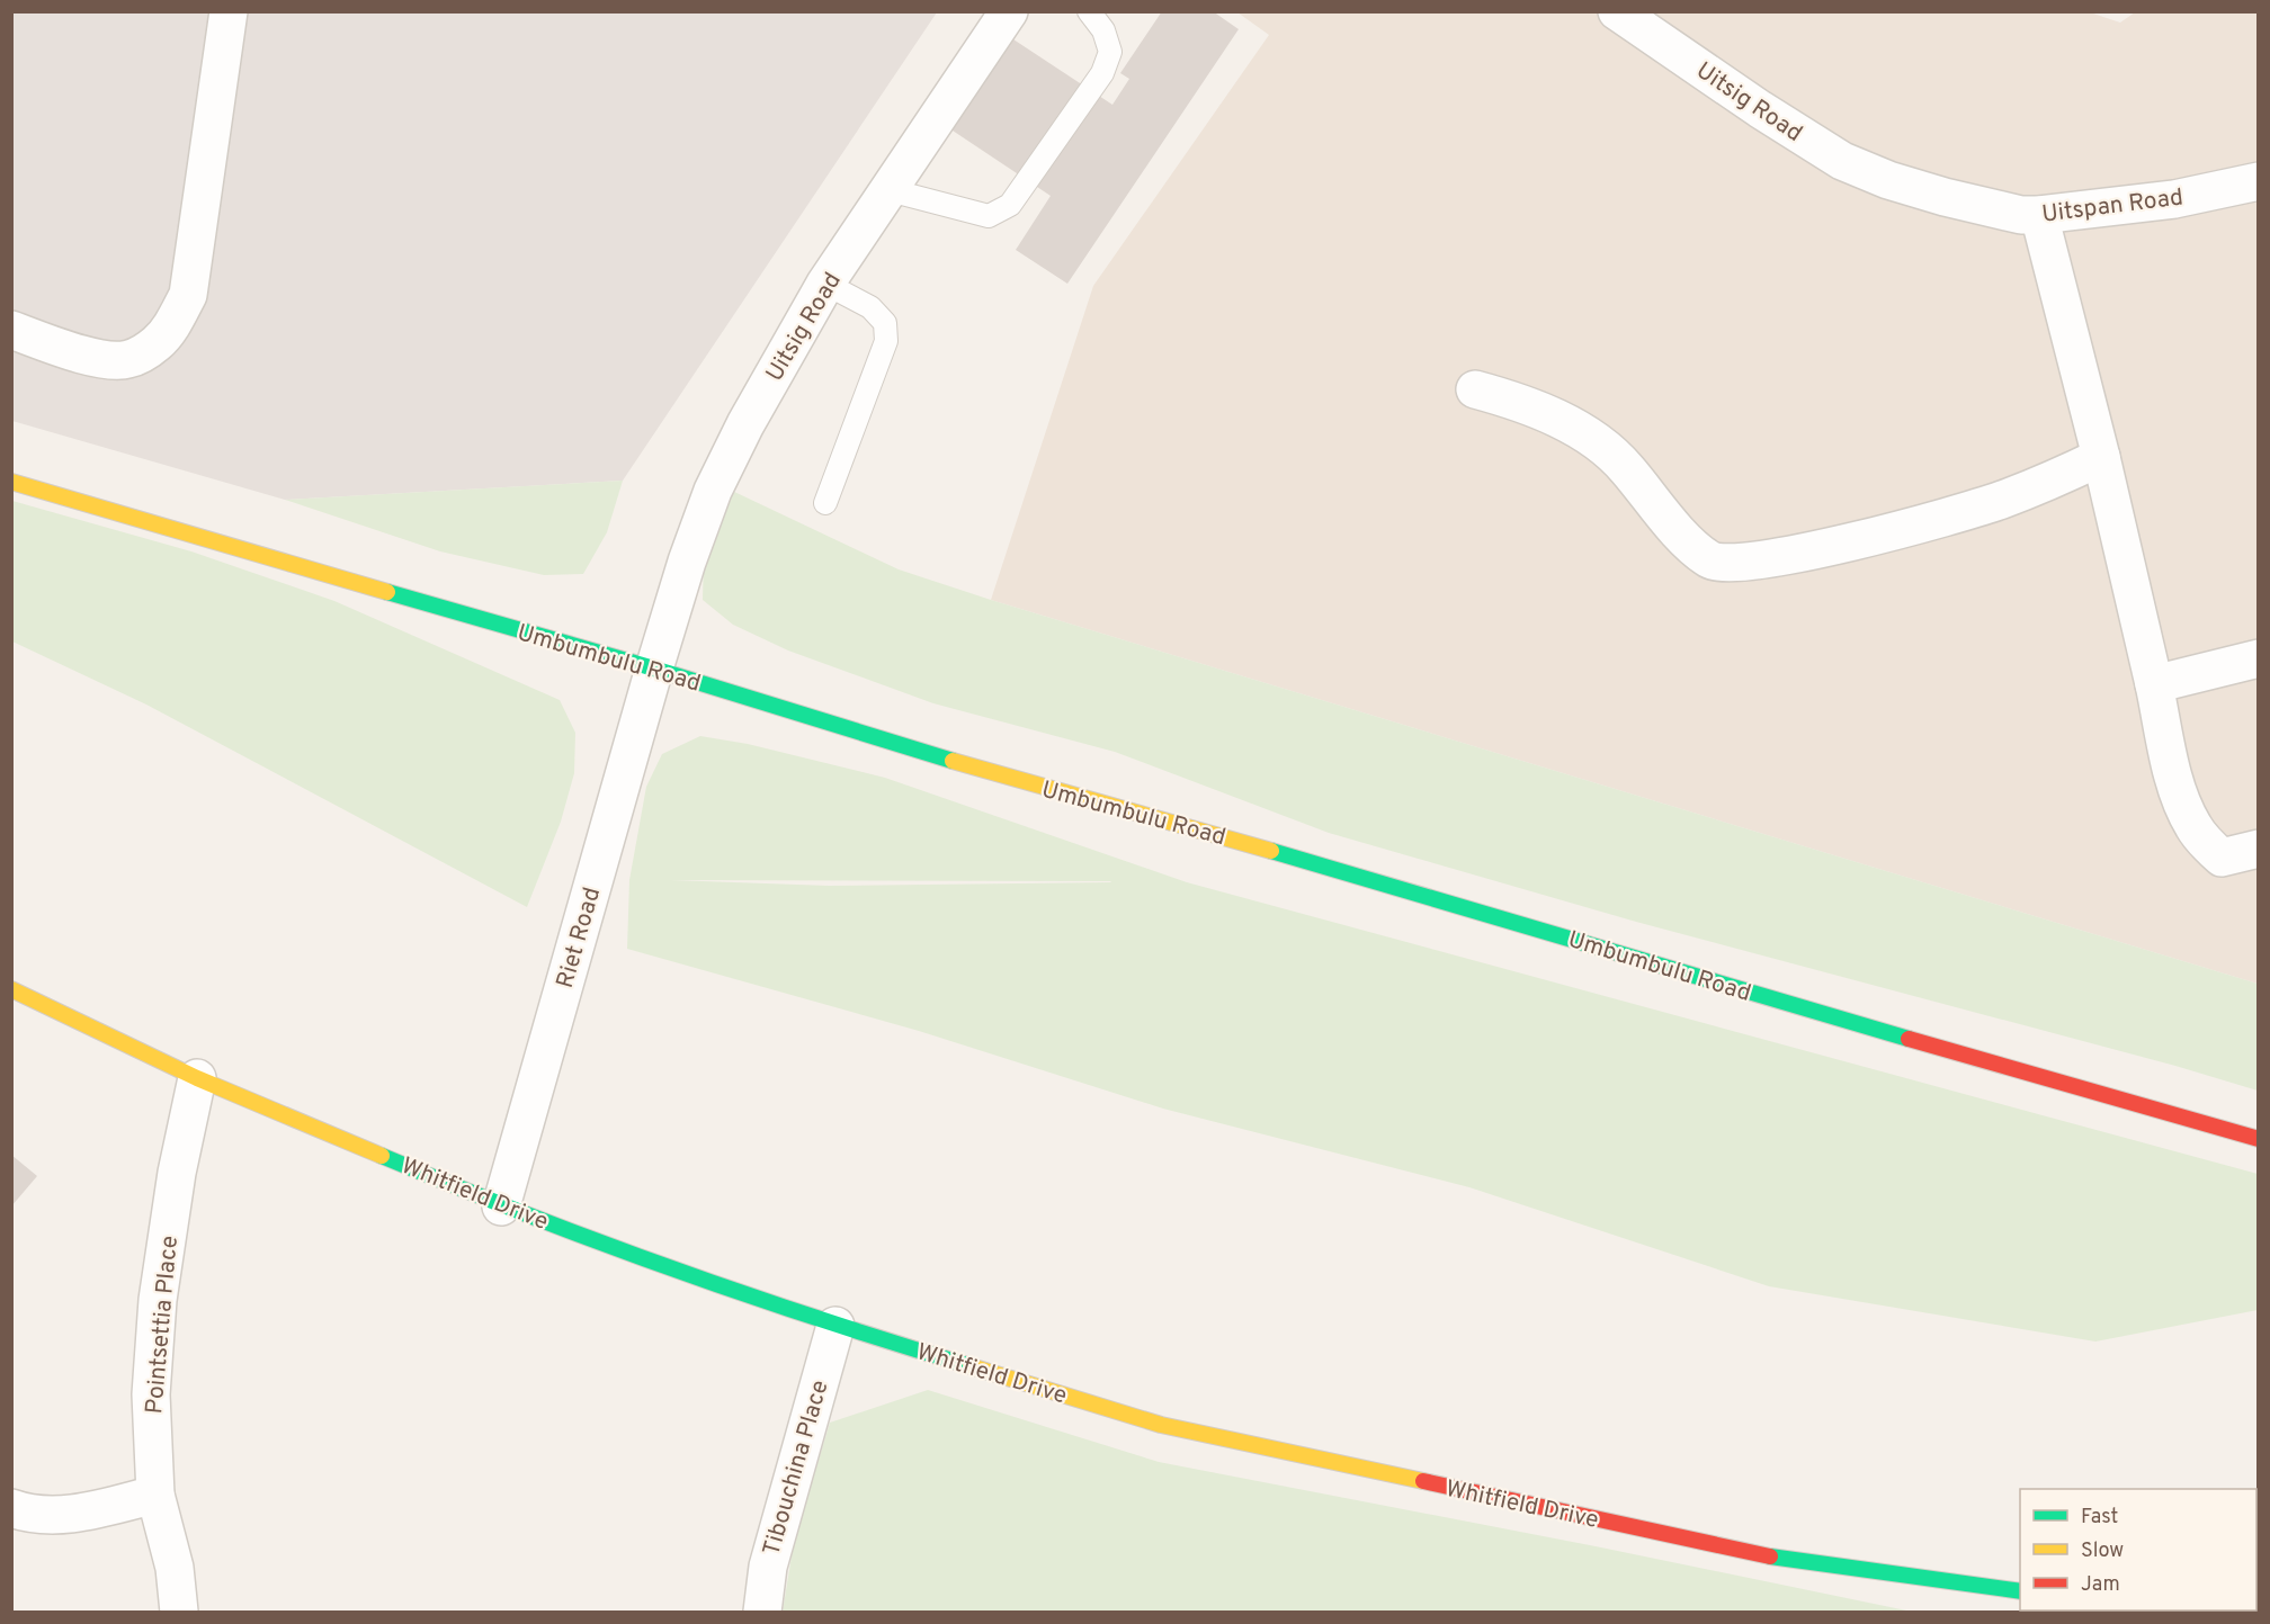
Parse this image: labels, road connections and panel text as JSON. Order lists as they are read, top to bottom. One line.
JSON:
{"streets":{"main road":["Umbumbulu Road","Whitfield Drive"],"street":["Uitsig Road","Uitspan Road","Riet Road","Pointsettia Place","Tibouchina Place"]},"crossings":[["Uitsig Road","Uitspan Road"],["Uitsig Road","Umbumbulu Road"],["Uitsig Road","Riet Road"],["Umbumbulu Road","Riet Road"],["Riet Road","Whitfield Drive"],["Whitfield Drive","Pointsettia Place"],["Whitfield Drive","Tibouchina Place"]],"legend":["Fast","Slow","Jam"]}
